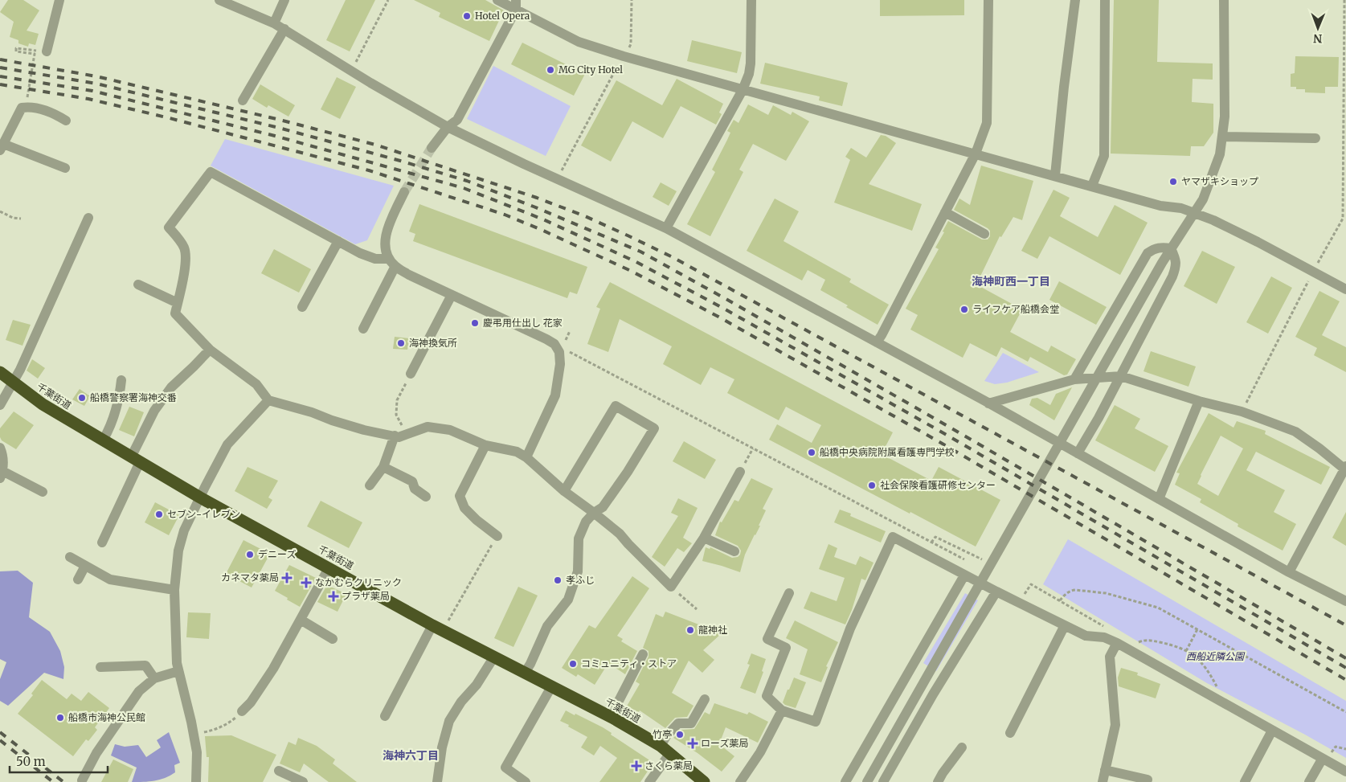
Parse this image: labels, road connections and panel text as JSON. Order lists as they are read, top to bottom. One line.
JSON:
{"streets":{"highway":["千葉街道"]},"districts":["海神町西一丁目","海神六丁目"],"parks":["西船近隣公園"],"places":{"other":["Hotel Opera","MG City Hotel","ヤマザキショップ","ライフケア船橋会堂","慶弔用仕出し 花家","海神換気所","船橋警察署海神交番","船橋中央病院附属看護専門学校","社会保険看護研修センター","セブン-イレブン","デニーズ","孝ふじ","龍神社","コミュニティ・ストア","船橋市海神公民館","竹亭"],"health":["カネマタ薬局","なかむらクリニック","プラザ薬局","ローズ薬局","さくら薬局"]},"scale_bar":"50 m","north":"bottom"}
